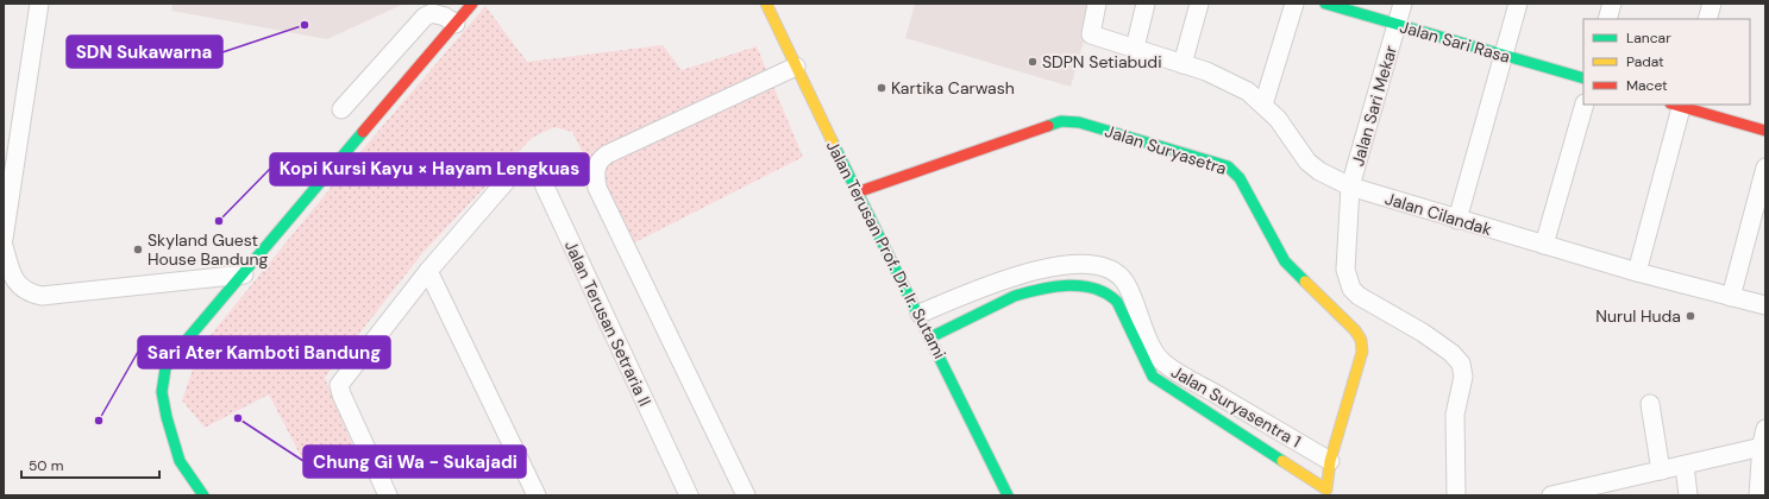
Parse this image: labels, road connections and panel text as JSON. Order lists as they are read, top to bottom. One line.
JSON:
{"streets":{"main road":["Jalan Sari Rasa","Jalan Suryasetra","Jalan Terusan Prof. Dr. Ir. Sutami","Jalan Suryasentra 1"],"street":["Jalan Sari Mekar","Jalan Cilandak","Jalan Terusan Setraria II"]},"crossings":[["Jalan Sari Rasa","Jalan Sari Mekar"],["Jalan Sari Mekar","Jalan Cilandak"],["Jalan Suryasetra","Jalan Terusan Prof. Dr. Ir. Sutami"],["Jalan Suryasetra","Jalan Suryasentra 1"],["Jalan Terusan Prof. Dr. Ir. Sutami","Jalan Suryasentra 1"]],"places":["SDN Sukawarna","SDPN Setiabudi","Kartika Carwash","Kopi Kursi Kayu × Hayam Lengkuas","Skyland Guest House Bandung","Nurul Huda","Chung Gi Wa - Sukajadi","Sari Ater Kamboti Bandung"],"legend":["Lancar","Padat","Macet"],"scale_bar":"50 m"}
